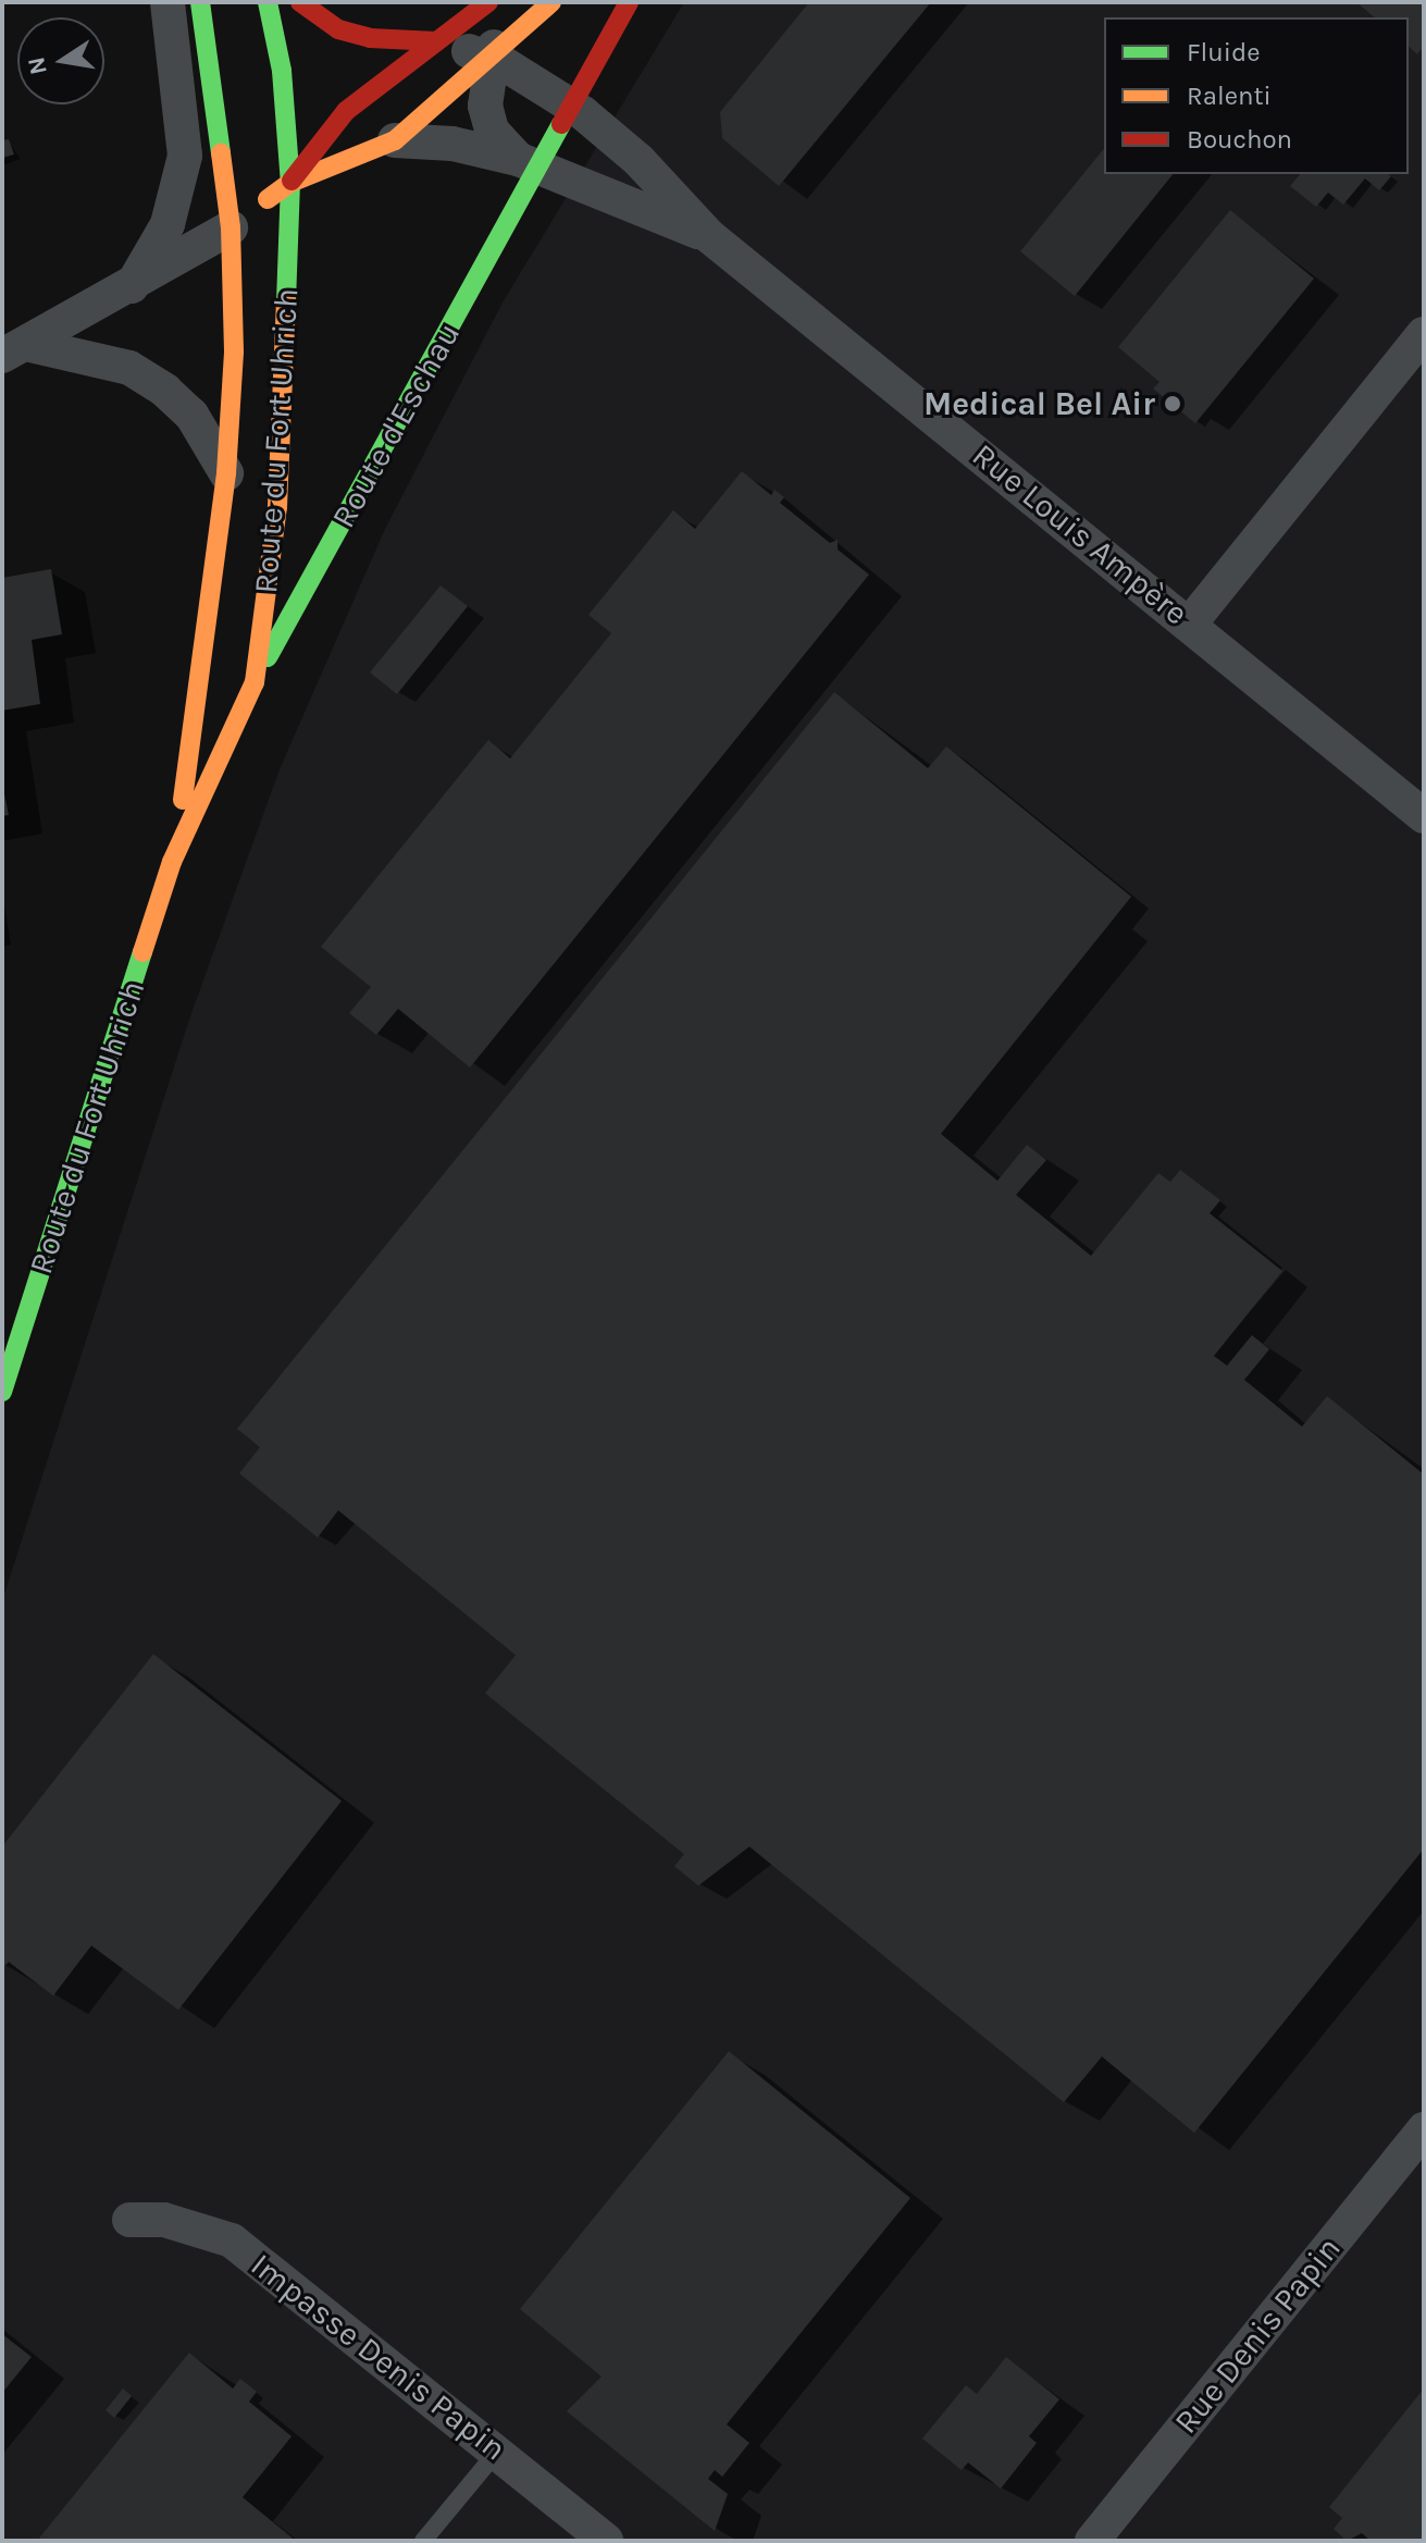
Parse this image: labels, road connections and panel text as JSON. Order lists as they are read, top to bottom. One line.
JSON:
{"streets":{"main road":["Route d'Eschau","Route du Fort Uhrich"],"street":["Rue Louis Ampère","Rue Denis Papin","Impasse Denis Papin"]},"crossings":[["Route d'Eschau","Route du Fort Uhrich"],["Route d'Eschau","Rue Louis Ampère"]],"places":["Medical Bel Air"],"legend":["Fluide","Ralenti","Bouchon"],"north":"left"}
